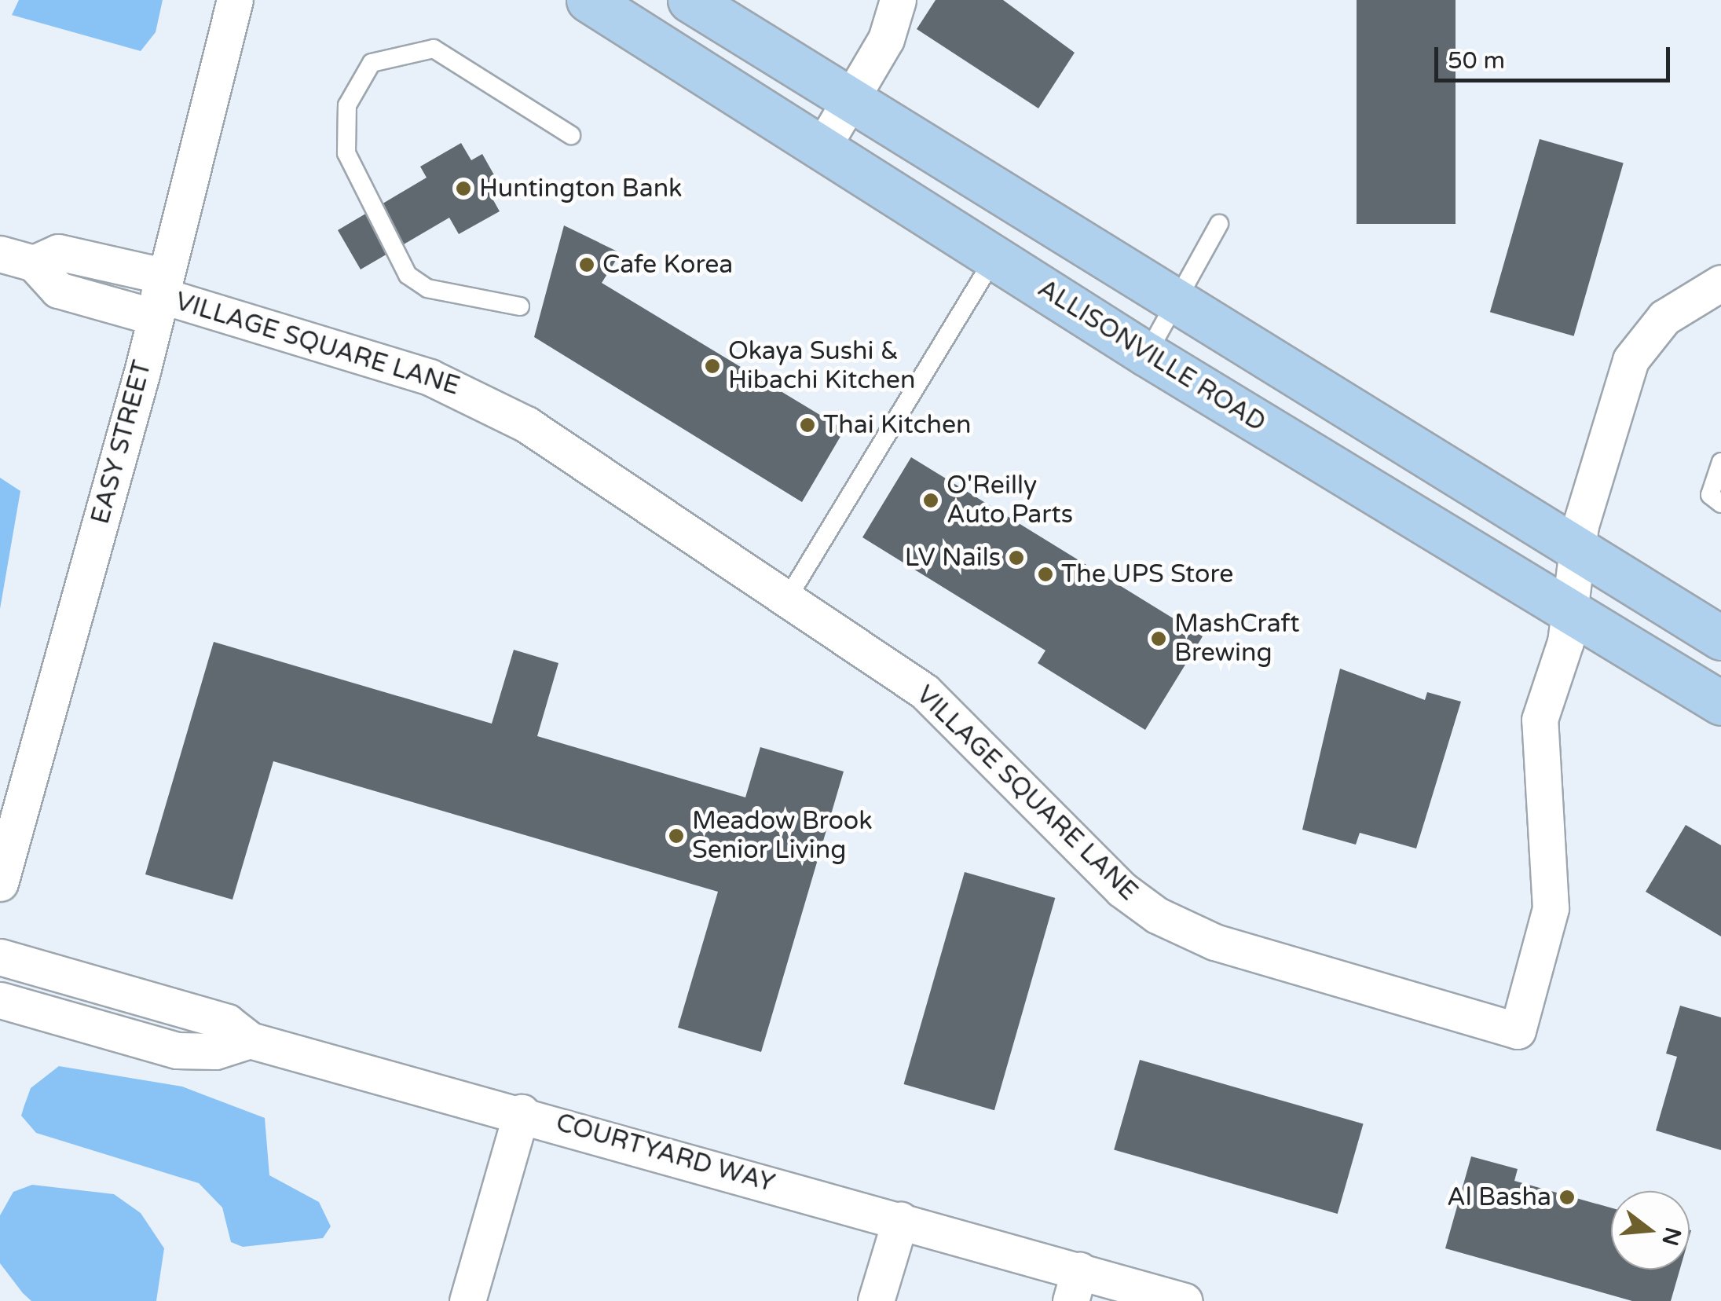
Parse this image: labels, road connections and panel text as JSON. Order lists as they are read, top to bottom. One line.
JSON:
{"streets":{"main road":["ALLISONVILLE ROAD"],"street":["VILLAGE SQUARE LANE","EASY STREET","COURTYARD WAY"]},"crossings":[["VILLAGE SQUARE LANE","ALLISONVILLE ROAD"],["VILLAGE SQUARE LANE","EASY STREET"]],"places":["Huntington Bank","Cafe Korea","Okaya Sushi & Hibachi Kitchen","Thai Kitchen","O'Reilly Auto Parts","LV Nails","The UPS Store","MashCraft Brewing","Meadow Brook Senior Living","Al Basha"],"scale_bar":"50 m","north":"right"}
